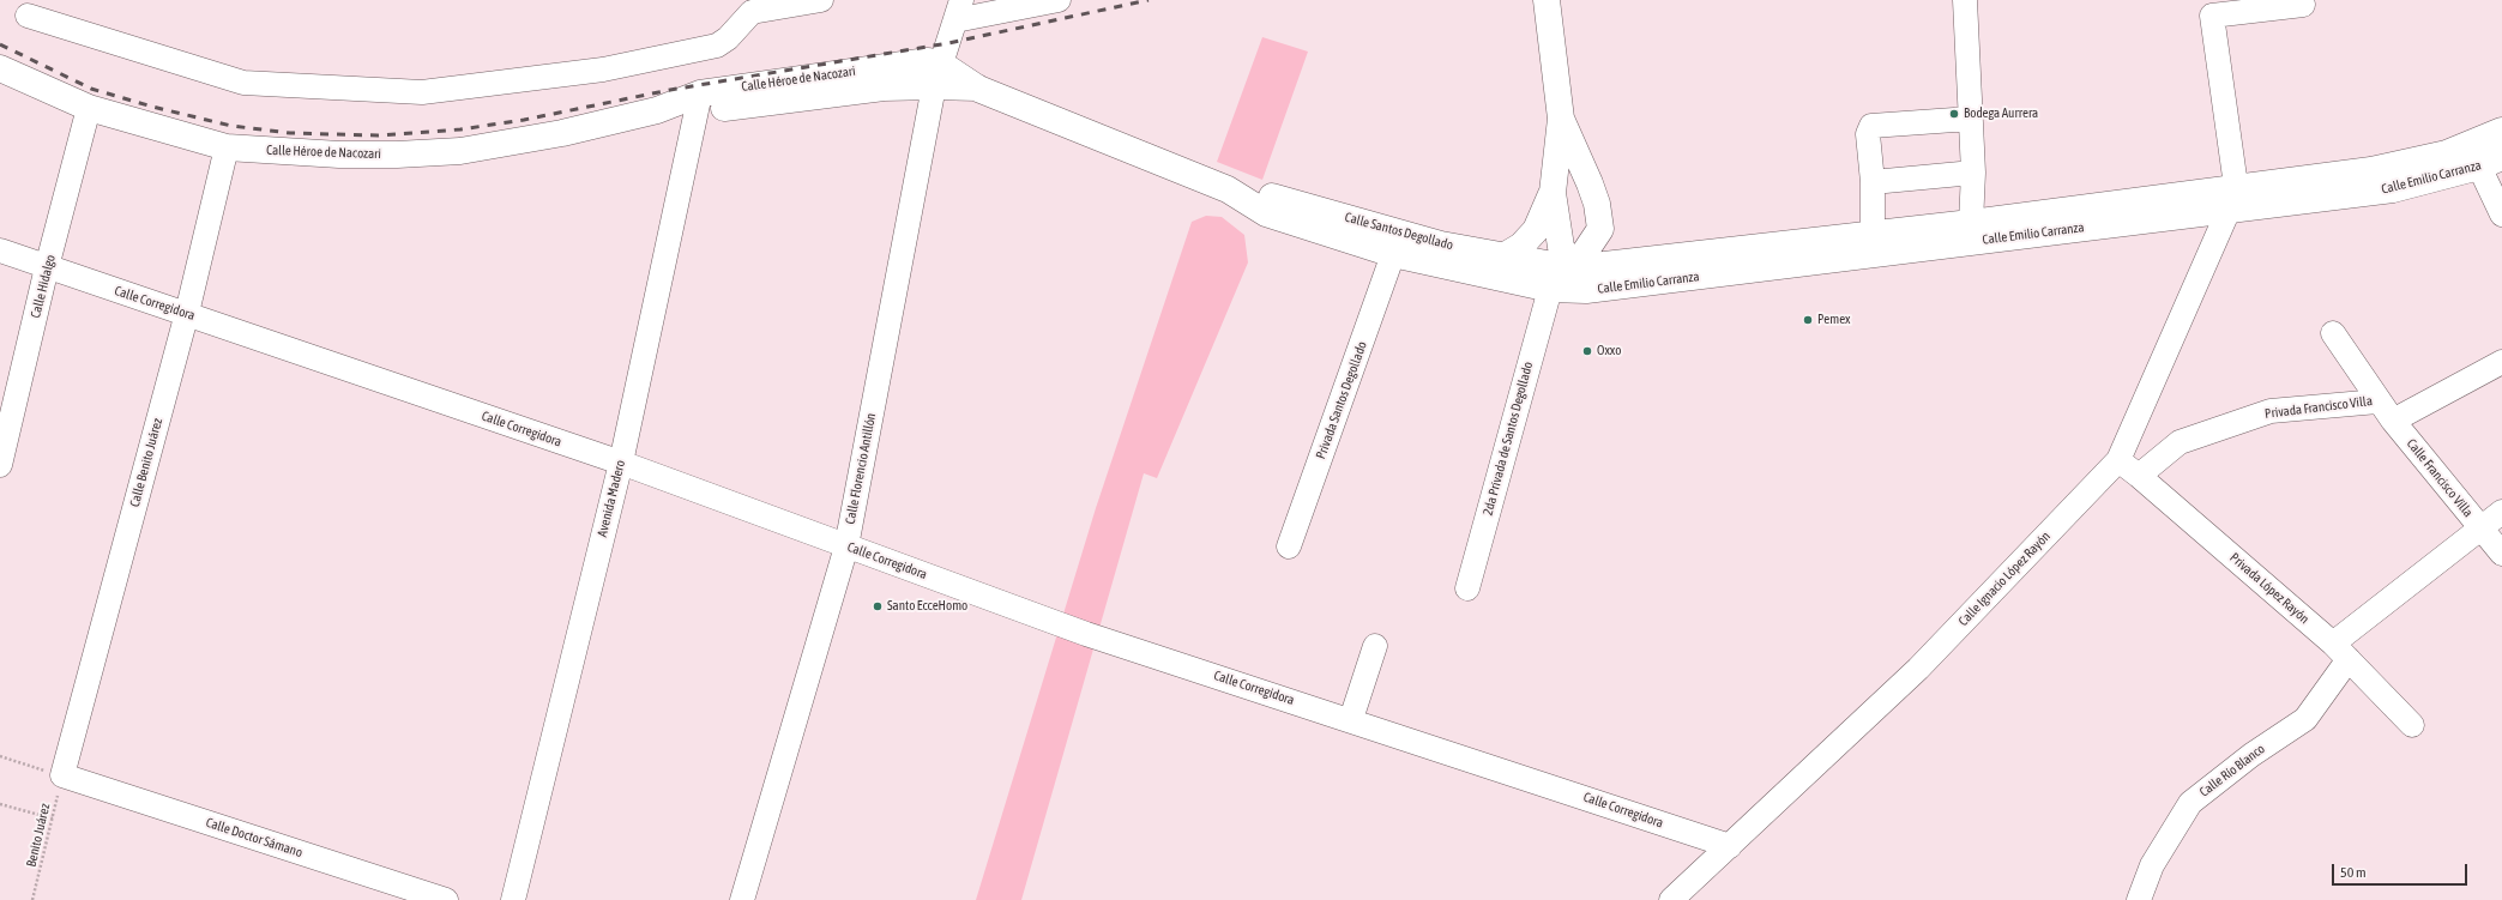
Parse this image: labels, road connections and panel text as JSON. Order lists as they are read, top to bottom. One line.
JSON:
{"streets":{"main road":["Calle Héroe de Nacozari","Calle Emilio Carranza","Calle Santos Degollado"],"street":["Calle Hidalgo","Calle Corregidora","Privada Santos Degollado","Privada Francisco Villa","2da Privada de Santos Degollado","Calle Benito Juárez","Calle Florencio Antillón","Calle Francisco Villa","Avenida Madero","Calle Ignacio López Rayón","Privada López Rayón","Calle Río Blanco","Calle Doctor Sámano"],"path":["Benito Juárez"]},"crossings":[["Calle Héroe de Nacozari","Calle Santos Degollado"],["Calle Héroe de Nacozari","Calle Hidalgo"],["Calle Héroe de Nacozari","Calle Benito Juárez"],["Calle Héroe de Nacozari","Calle Florencio Antillón"],["Calle Héroe de Nacozari","Avenida Madero"],["Calle Emilio Carranza","Calle Santos Degollado"],["Calle Emilio Carranza","2da Privada de Santos Degollado"],["Calle Emilio Carranza","Calle Ignacio López Rayón"],["Calle Santos Degollado","Privada Santos Degollado"],["Calle Santos Degollado","2da Privada de Santos Degollado"],["Calle Santos Degollado","Calle Florencio Antillón"],["Calle Hidalgo","Calle Corregidora"],["Calle Corregidora","Calle Benito Juárez"],["Calle Corregidora","Calle Florencio Antillón"],["Calle Corregidora","Avenida Madero"],["Calle Corregidora","Calle Ignacio López Rayón"],["Privada Francisco Villa","Calle Francisco Villa"],["Privada Francisco Villa","Privada López Rayón"],["Calle Benito Juárez","Benito Juárez"],["Calle Benito Juárez","Calle Doctor Sámano"],["Calle Francisco Villa","Calle Río Blanco"],["Calle Ignacio López Rayón","Privada López Rayón"],["Privada López Rayón","Calle Río Blanco"],["Benito Juárez","Calle Doctor Sámano"]],"places":["Bodega Aurrera","Pemex","Oxxo","Santo EcceHomo"],"scale_bar":"50 m"}
